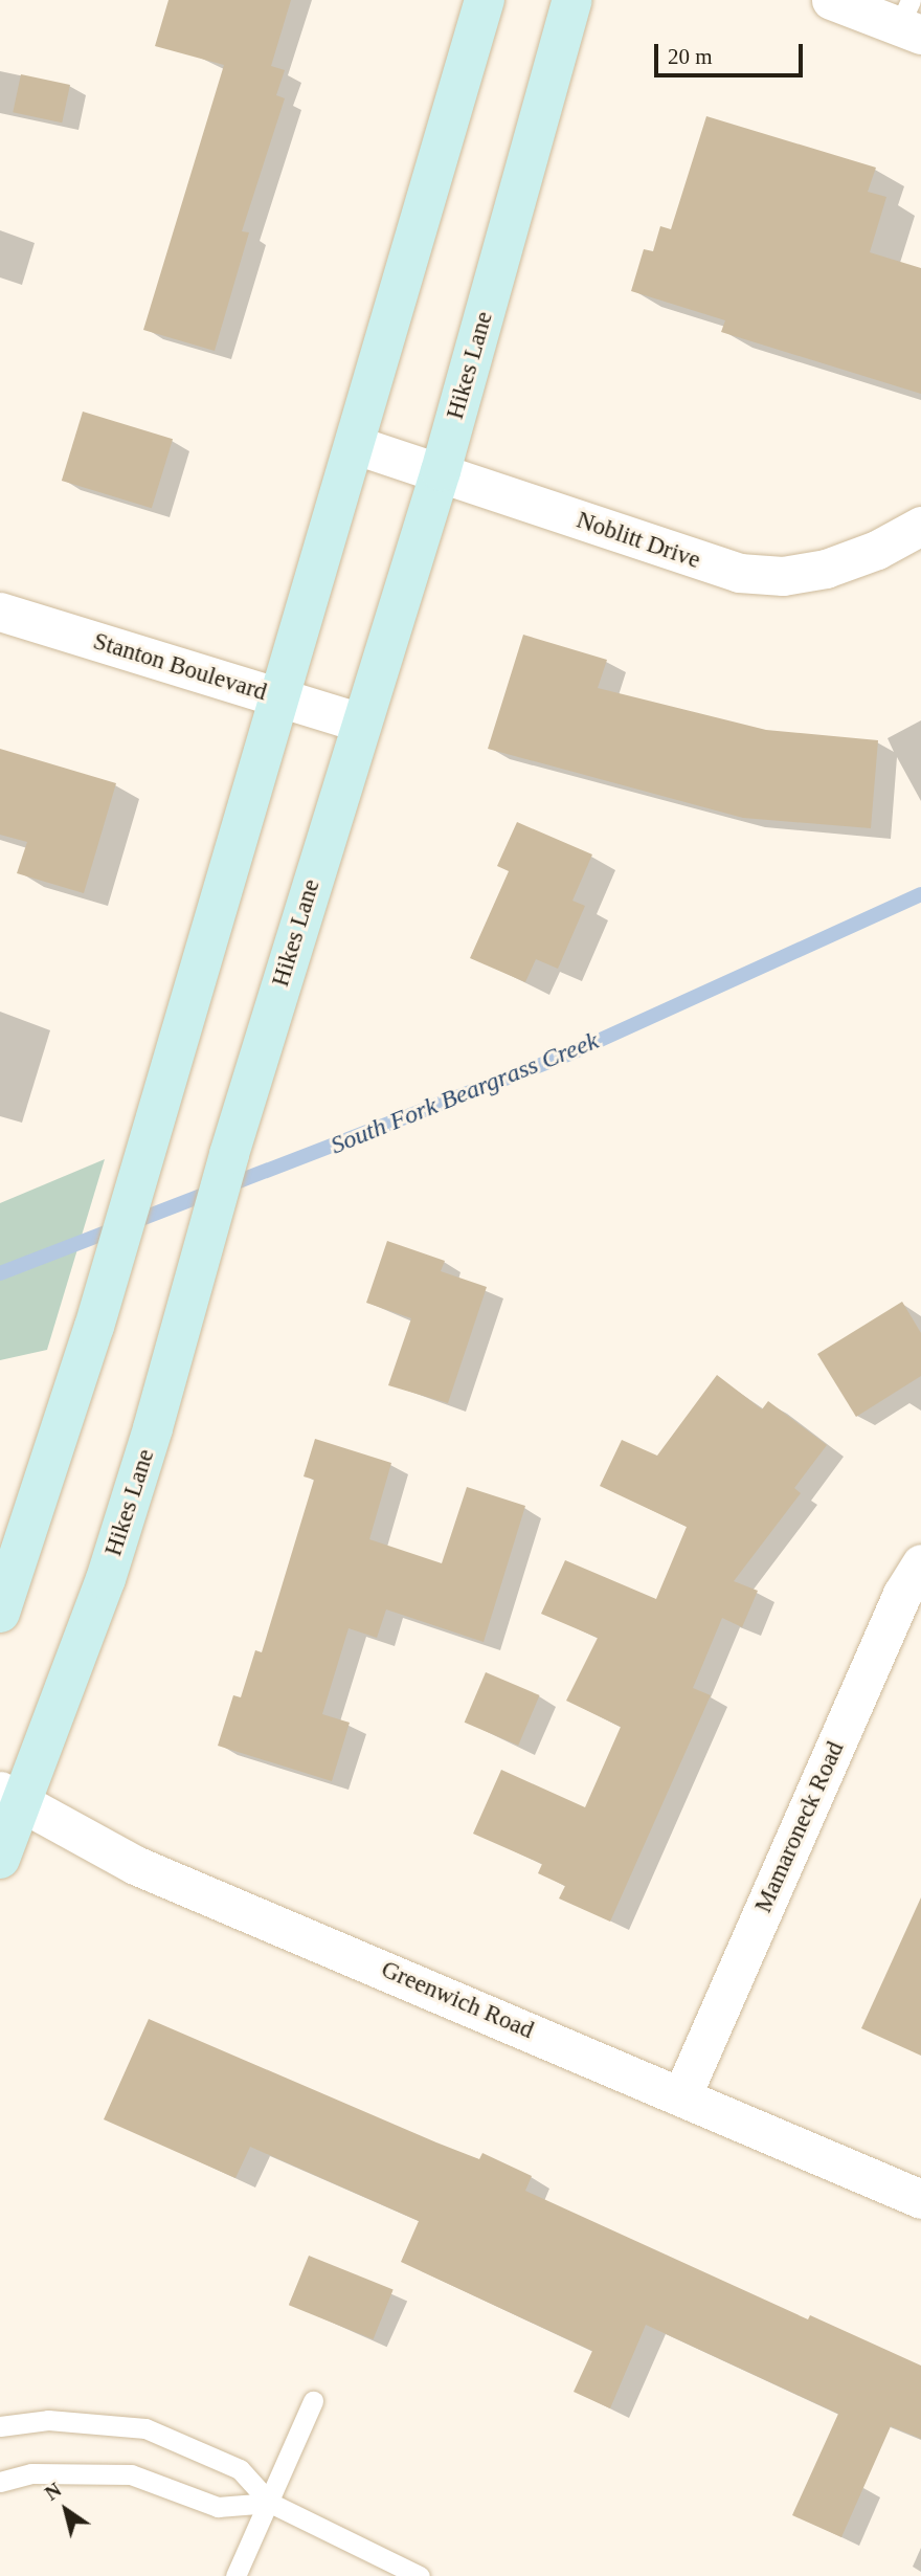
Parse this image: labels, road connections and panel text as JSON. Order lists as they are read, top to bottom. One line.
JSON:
{"streets":{"main road":["Hikes Lane"],"street":["Noblitt Drive","Stanton Boulevard","Mamaroneck Road","Greenwich Road"]},"crossings":[["Hikes Lane","Noblitt Drive"],["Hikes Lane","Stanton Boulevard"],["Hikes Lane","Greenwich Road"],["Mamaroneck Road","Greenwich Road"]],"water":["South Fork Beargrass Creek"],"scale_bar":"20 m","north":"top left"}
